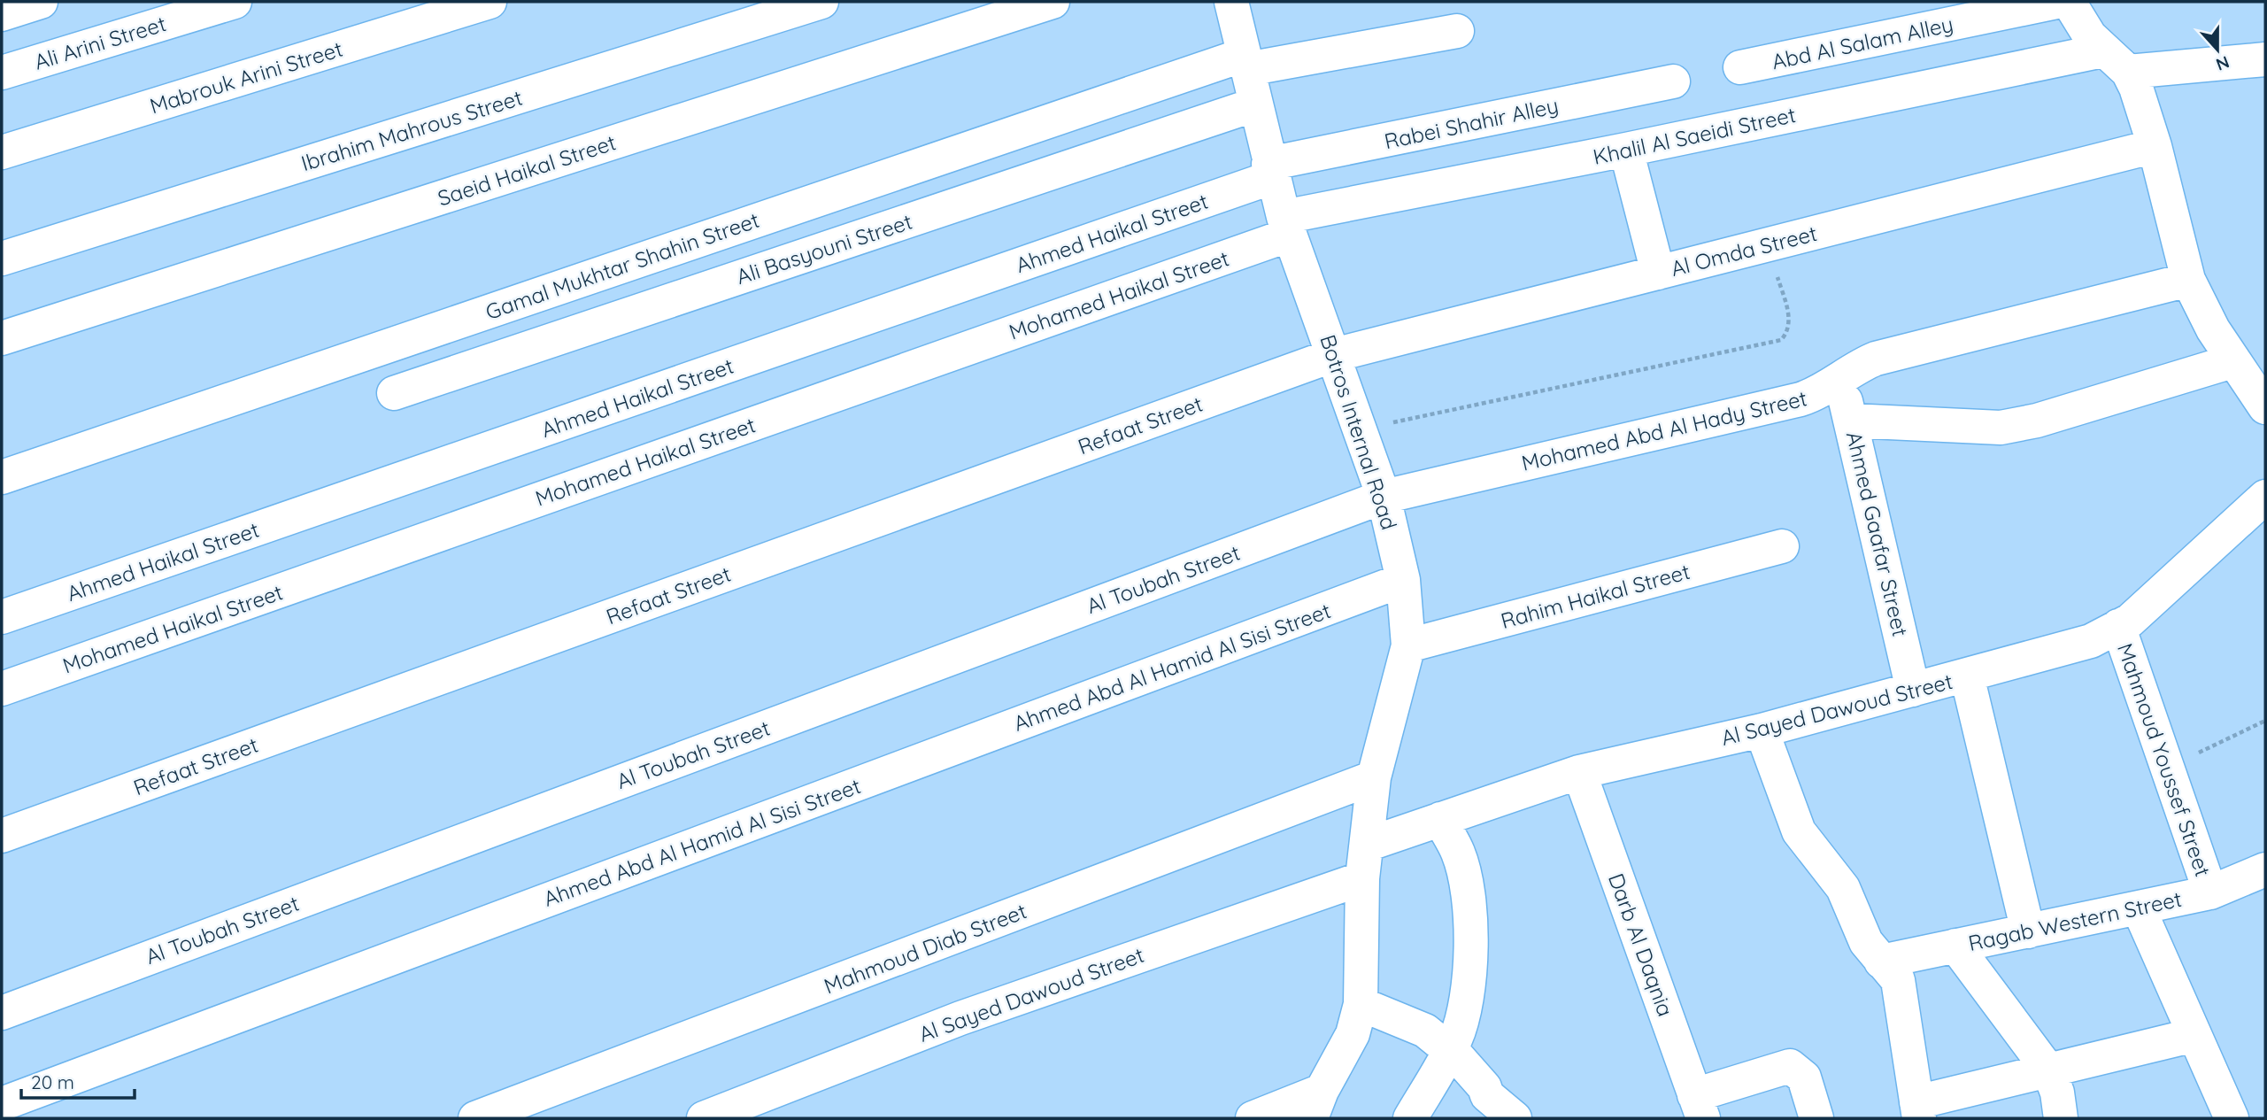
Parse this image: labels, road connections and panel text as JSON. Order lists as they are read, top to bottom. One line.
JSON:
{"streets":{"street":["Ali Arini Street","Abd Al Salam Alley","Mabrouk Arini Street","Rabei Shahir Alley","Ibrahim Mahrous Street","Khalil Al Saeidi Street","Saeid Haikal Street","Ahmed Haikal Street","Ali Basyouni Street","Al Omda Street","Gamal Mukhtar Shahin Street","Mohamed Haikal Street","Refaat Street","Mohamed Abd Al Hady Street","Botros Internal Road","Ahmed Gaafar Street","Al Toubah Street","Rahim Haikal Street","Ahmed Abd Al Hamid Al Sisi Street","Al Sayed Dawoud Street","Mahmoud Youssef Street","Ragab Western Street","Darb Al Daqnia","Mahmoud Diab Street"]},"crossings":[["Rabei Shahir Alley","Ahmed Haikal Street"],["Rabei Shahir Alley","Botros Internal Road"],["Khalil Al Saeidi Street","Mohamed Haikal Street"],["Khalil Al Saeidi Street","Botros Internal Road"],["Ahmed Haikal Street","Botros Internal Road"],["Ali Basyouni Street","Botros Internal Road"],["Al Omda Street","Refaat Street"],["Al Omda Street","Botros Internal Road"],["Gamal Mukhtar Shahin Street","Botros Internal Road"],["Mohamed Haikal Street","Botros Internal Road"],["Refaat Street","Botros Internal Road"],["Mohamed Abd Al Hady Street","Botros Internal Road"],["Mohamed Abd Al Hady Street","Ahmed Gaafar Street"],["Mohamed Abd Al Hady Street","Al Toubah Street"],["Botros Internal Road","Al Toubah Street"],["Botros Internal Road","Rahim Haikal Street"],["Botros Internal Road","Ahmed Abd Al Hamid Al Sisi Street"],["Botros Internal Road","Al Sayed Dawoud Street"],["Botros Internal Road","Mahmoud Diab Street"],["Ahmed Gaafar Street","Al Sayed Dawoud Street"],["Al Sayed Dawoud Street","Mahmoud Youssef Street"],["Al Sayed Dawoud Street","Darb Al Daqnia"],["Mahmoud Youssef Street","Ragab Western Street"]],"scale_bar":"20 m","north":"bottom"}
